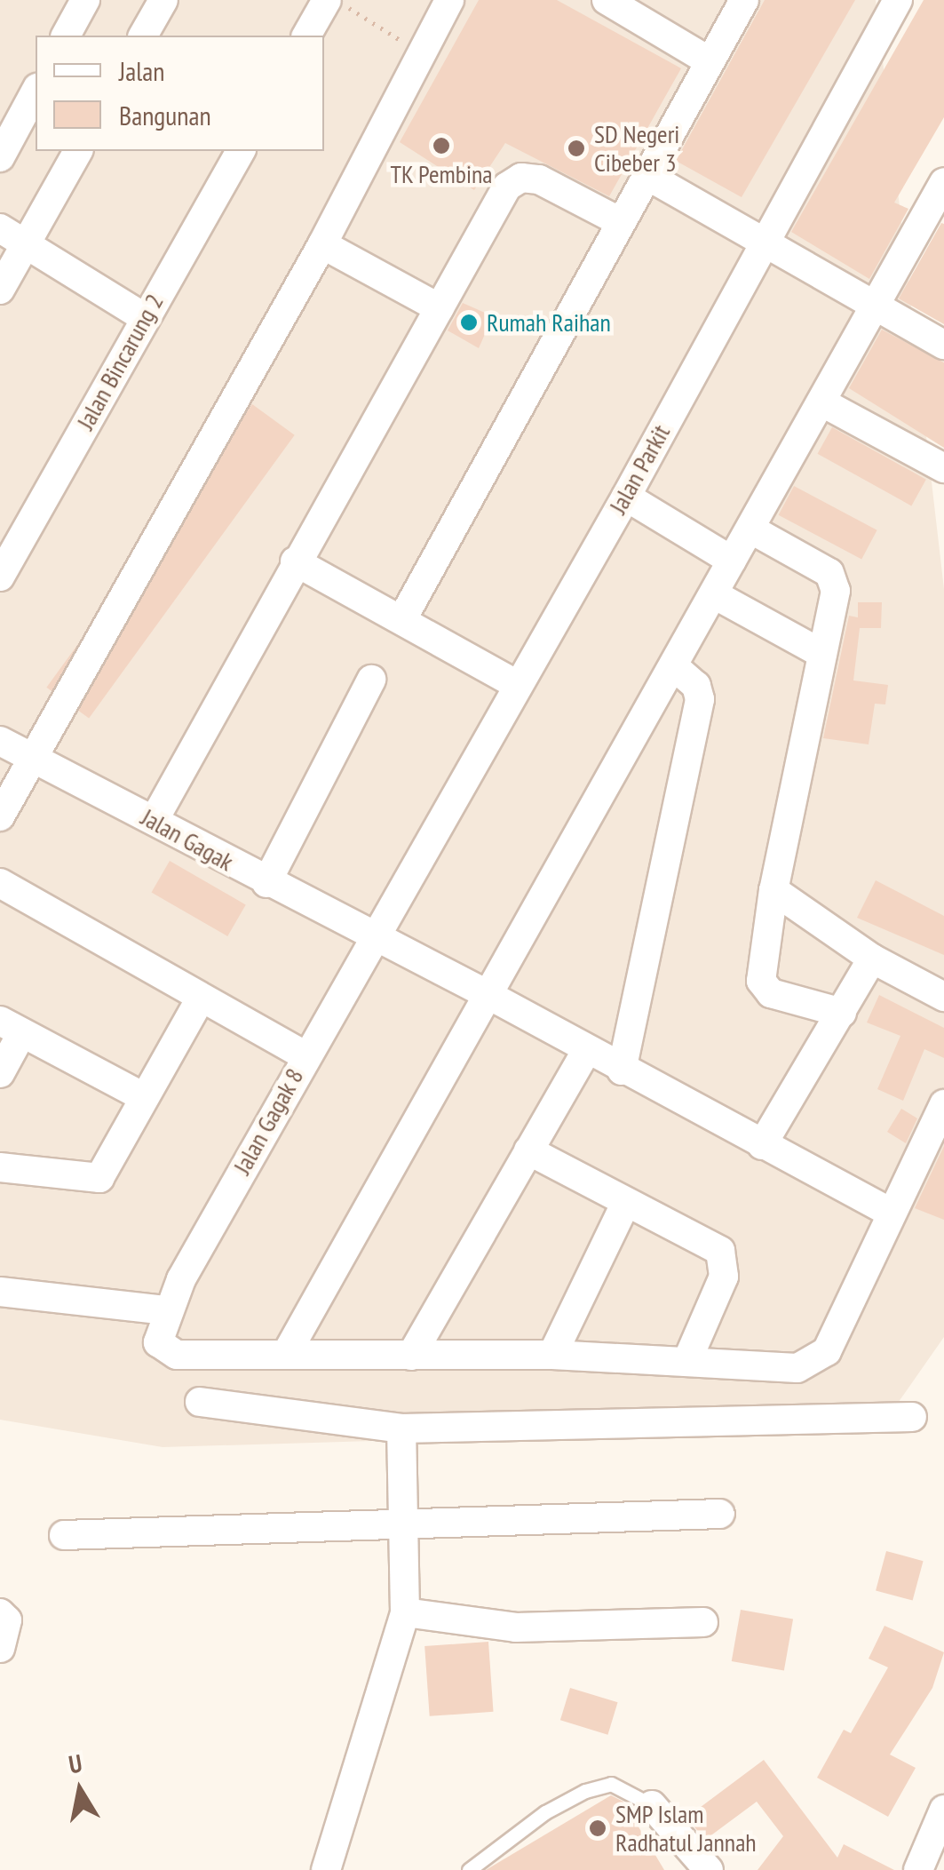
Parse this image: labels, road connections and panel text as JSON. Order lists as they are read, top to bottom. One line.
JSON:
{"streets":{"street":["Jalan Bincarung 2","Jalan Parkit","Jalan Gagak","Jalan Gagak 8"]},"crossings":[["Jalan Parkit","Jalan Gagak"],["Jalan Parkit","Jalan Gagak 8"],["Jalan Gagak","Jalan Gagak 8"]],"places":["TK Pembina","SD Negeri Cibeber 3","Rumah Raihan","SMP Islam Radhatul Jannah"],"legend":["Jalan","Bangunan"],"north":"top"}
